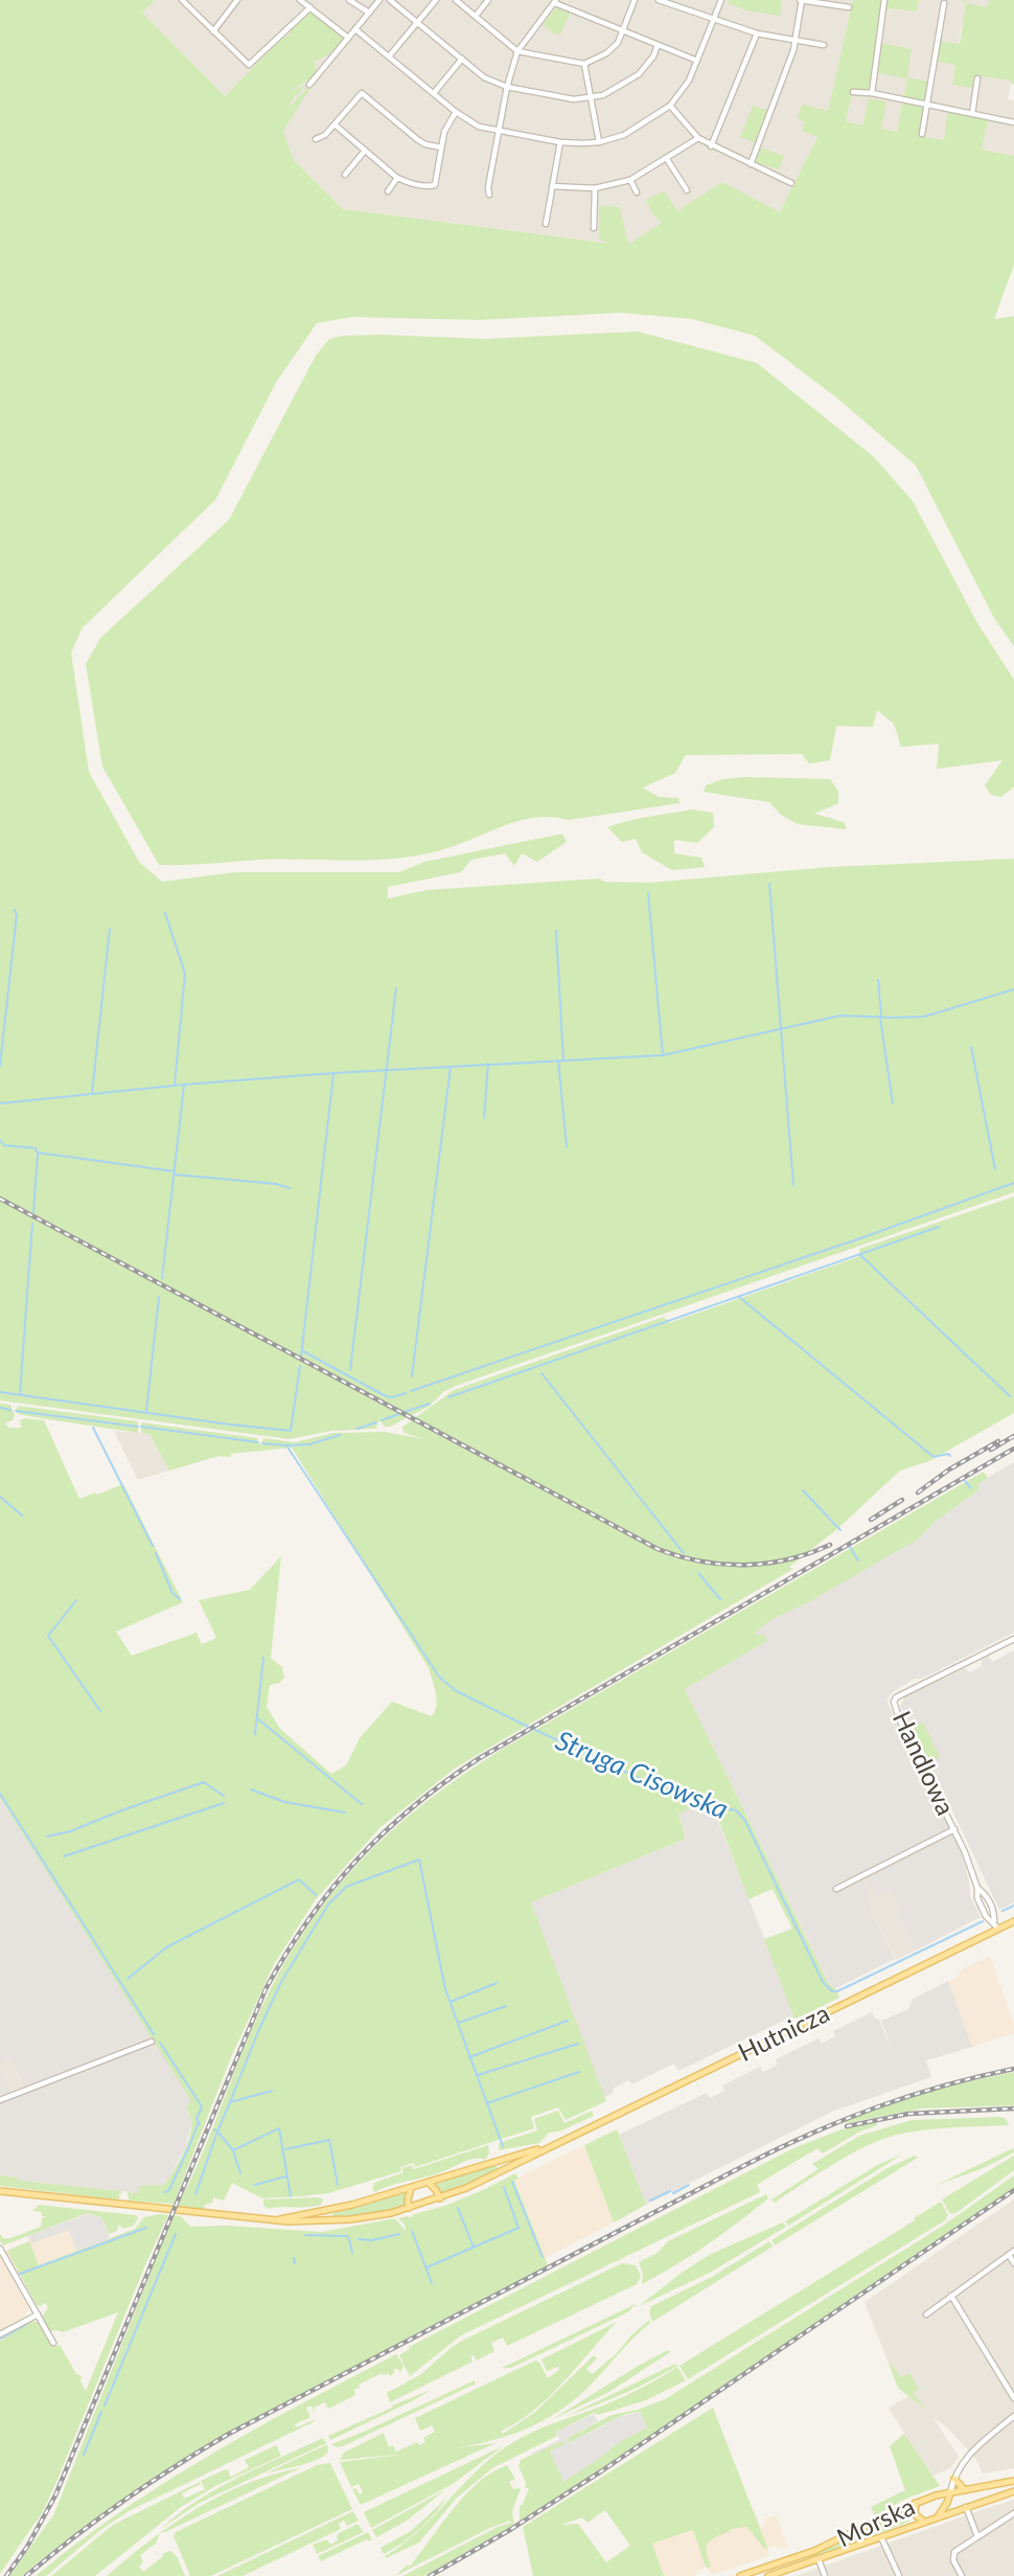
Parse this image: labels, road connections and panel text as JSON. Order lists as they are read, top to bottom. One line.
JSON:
{"streets":{"main road":["Hutnicza","Morska"],"street":["Handlowa"]},"crossings":[["Handlowa","Hutnicza"]],"water":["Struga Cisowska"]}
